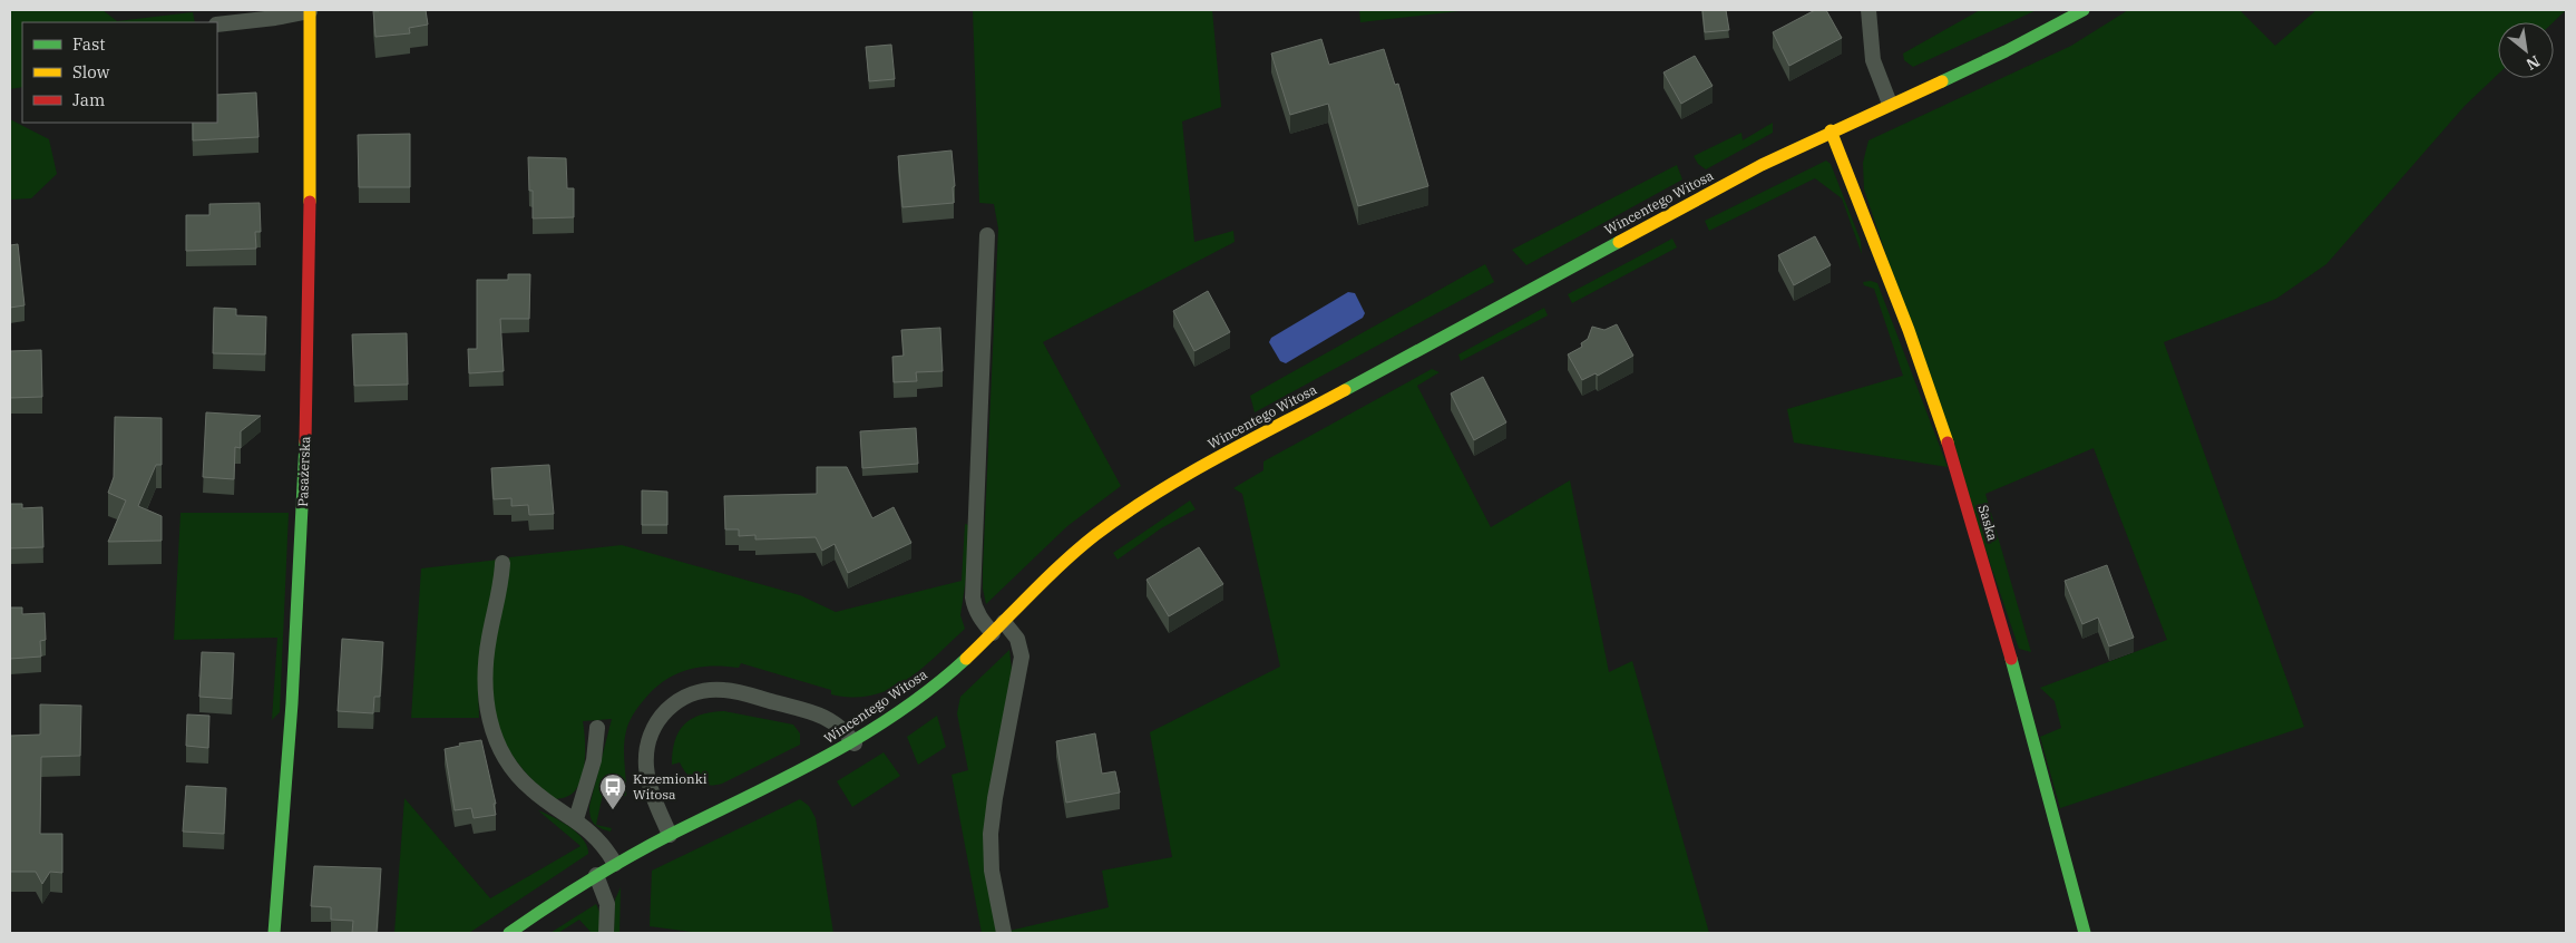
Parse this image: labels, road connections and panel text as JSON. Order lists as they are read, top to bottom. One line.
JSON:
{"streets":{"street":["Wincentego Witosa","Pasażerska","Saska"]},"crossings":[["Wincentego Witosa","Saska"]],"places":{"bus stop":["Krzemionki Witosa"]},"legend":["Fast","Slow","Jam"],"north":"bottom right"}
